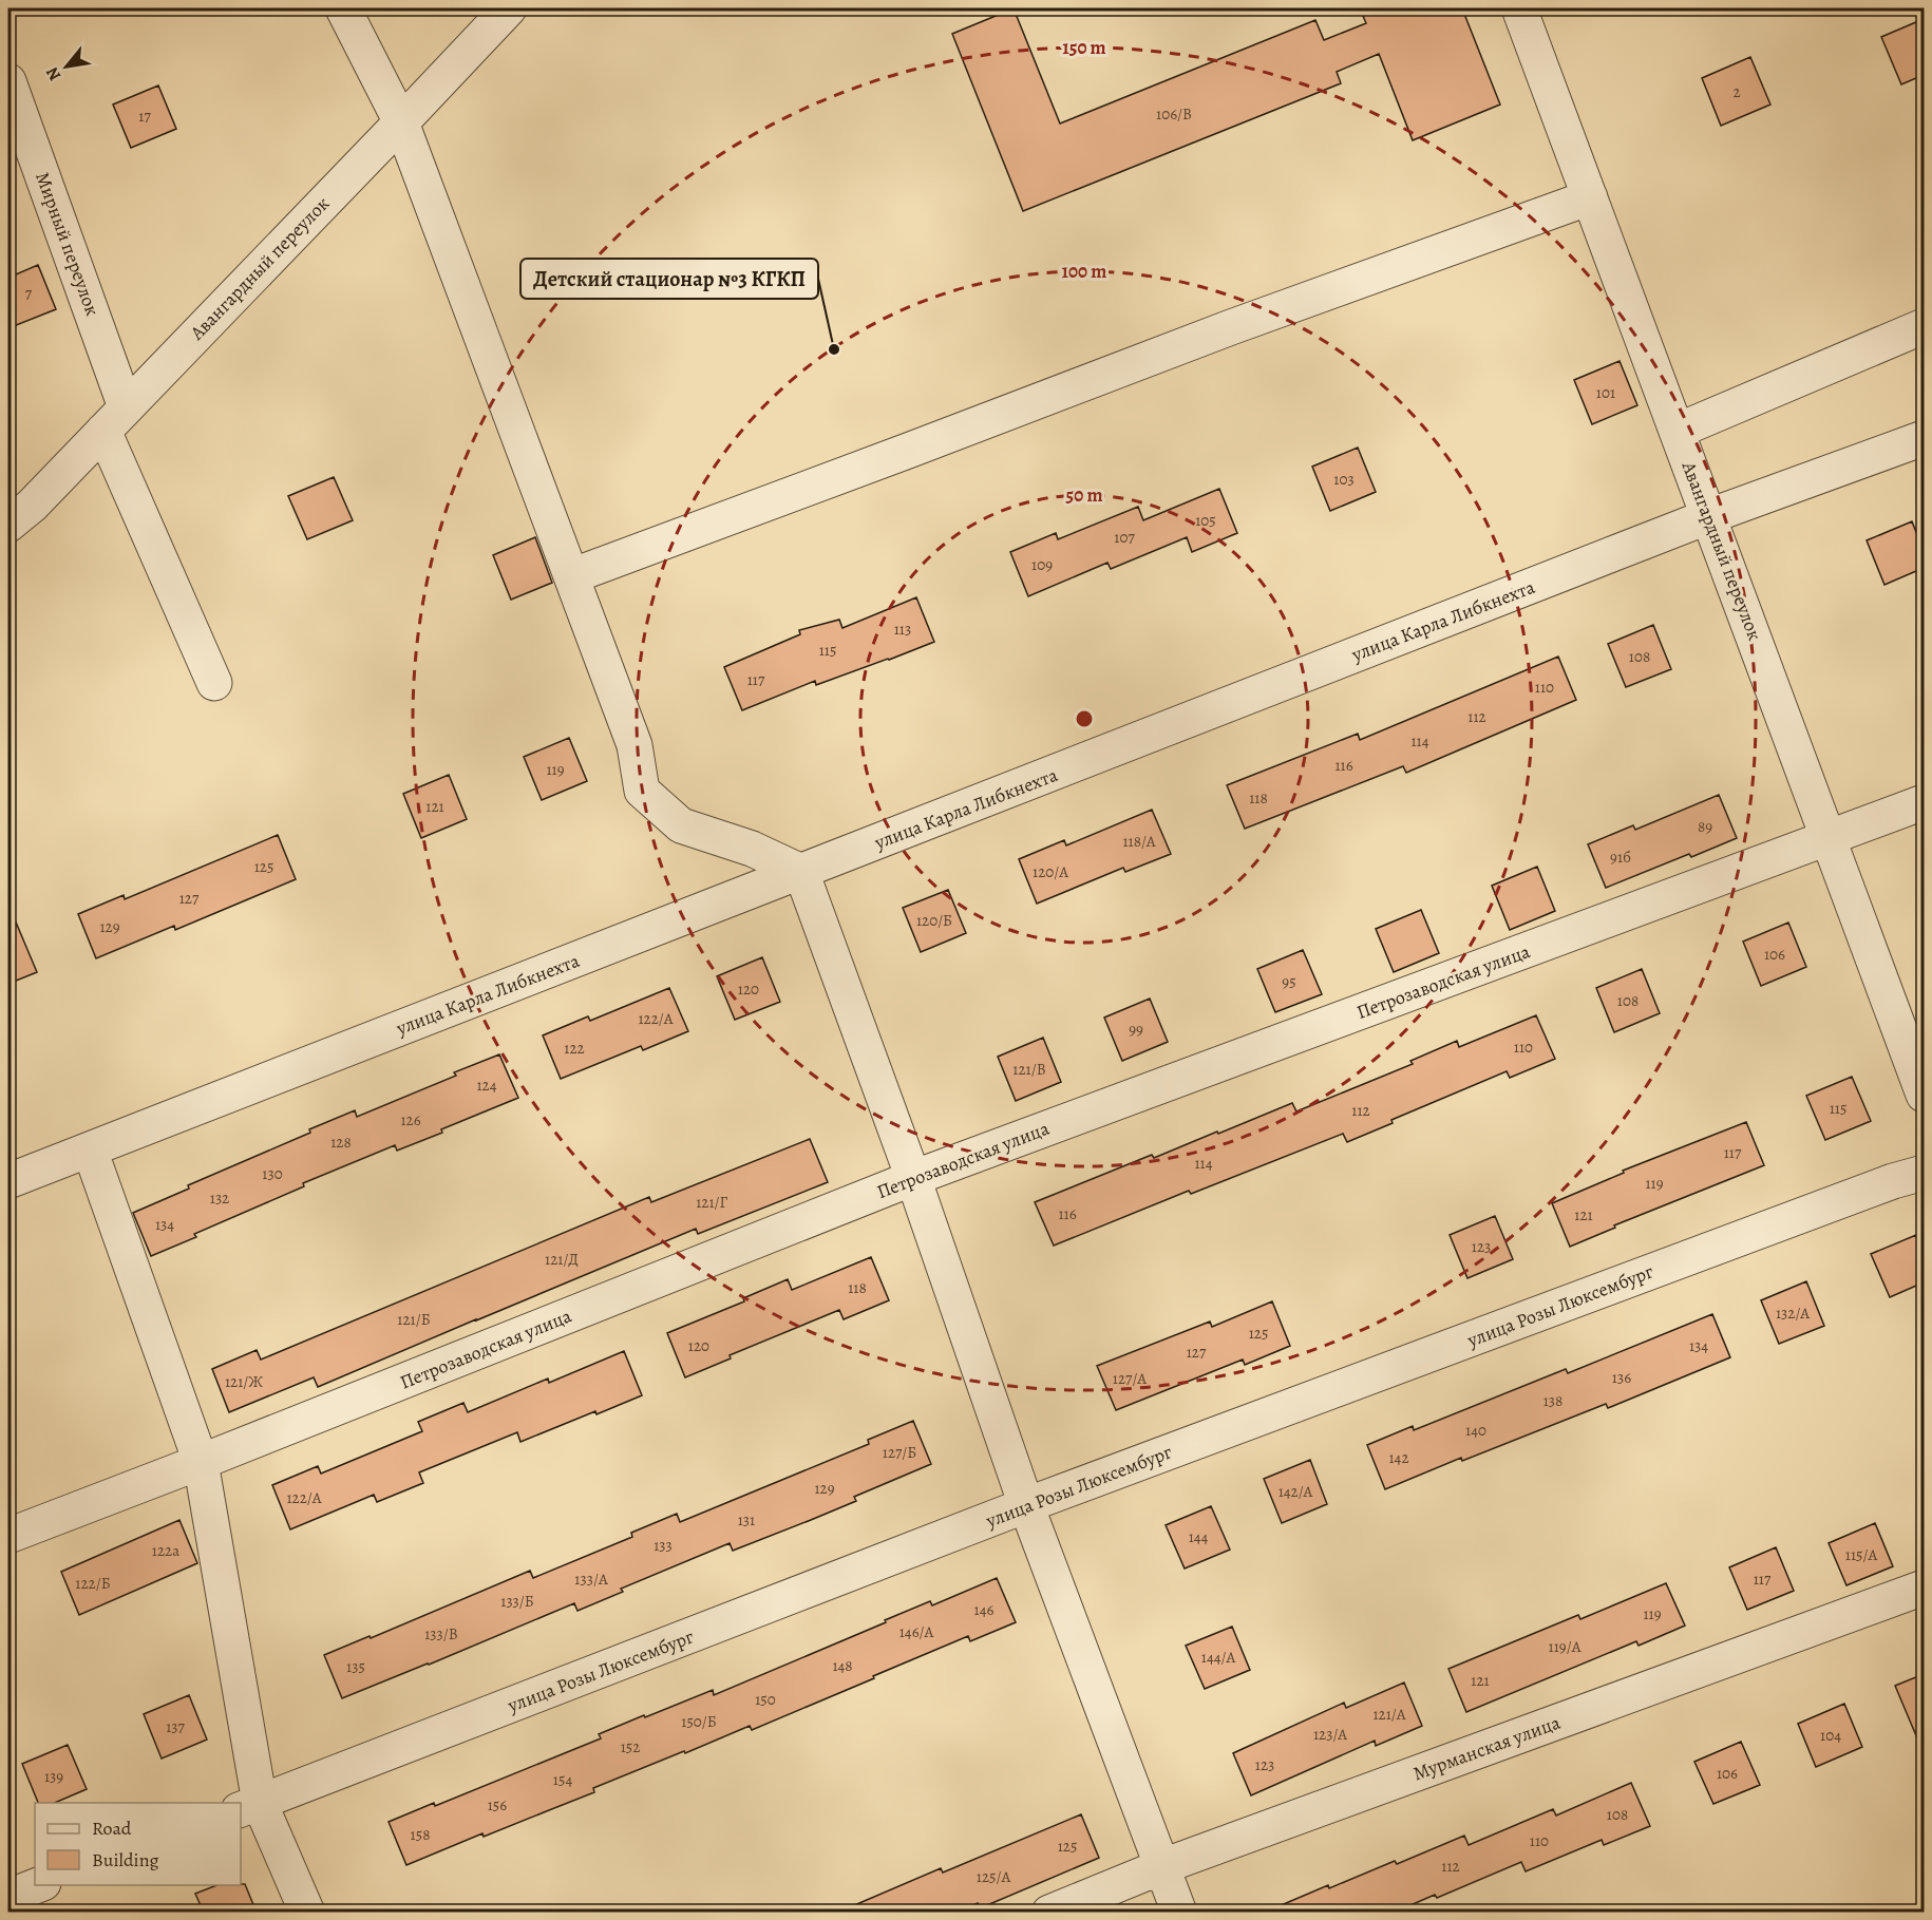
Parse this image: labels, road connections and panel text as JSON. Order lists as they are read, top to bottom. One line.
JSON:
{"streets":{"street":["Мирный переулок","Авангардный переулок","улица Карла Либкнехта","Петрозаводская улица","улица Розы Люксембург","Мурманская улица"]},"crossings":[["Мирный переулок","Авангардный переулок"],["Авангардный переулок","улица Карла Либкнехта"],["Авангардный переулок","Петрозаводская улица"]],"places":["Детский стационар №3 КГКП"],"house_numbers":["2","106/В","17","7","101","103","105","107","109","113","115","108","117","110","112","114","116","119","118","121","89","118/А","91б","125","120/А","127","120/Б","129","106","95","120","108","122/А","99","110","122","121/В","124","115","112","126","128","117","114","130","119","132","121/Г","116","121","134","123","121/Д","118","132/А","121/Б","125","120","134","127","136","127/А","121/Ж","138","140","127/Б","142","129","142/А","122/А","131","144","133","122а","115/А","133/А","117","122/Б","133/Б","146","119","146/А","133/В","119/А","144/А","148","135","121","150","121/А","150/Б","137","123/А","104","152","123","106","139","154","156","108","158","110","125","112","125/А"],"legend":["Road","Building"],"north":"bottom left","rings":["150 m","100 m","50 m"]}
